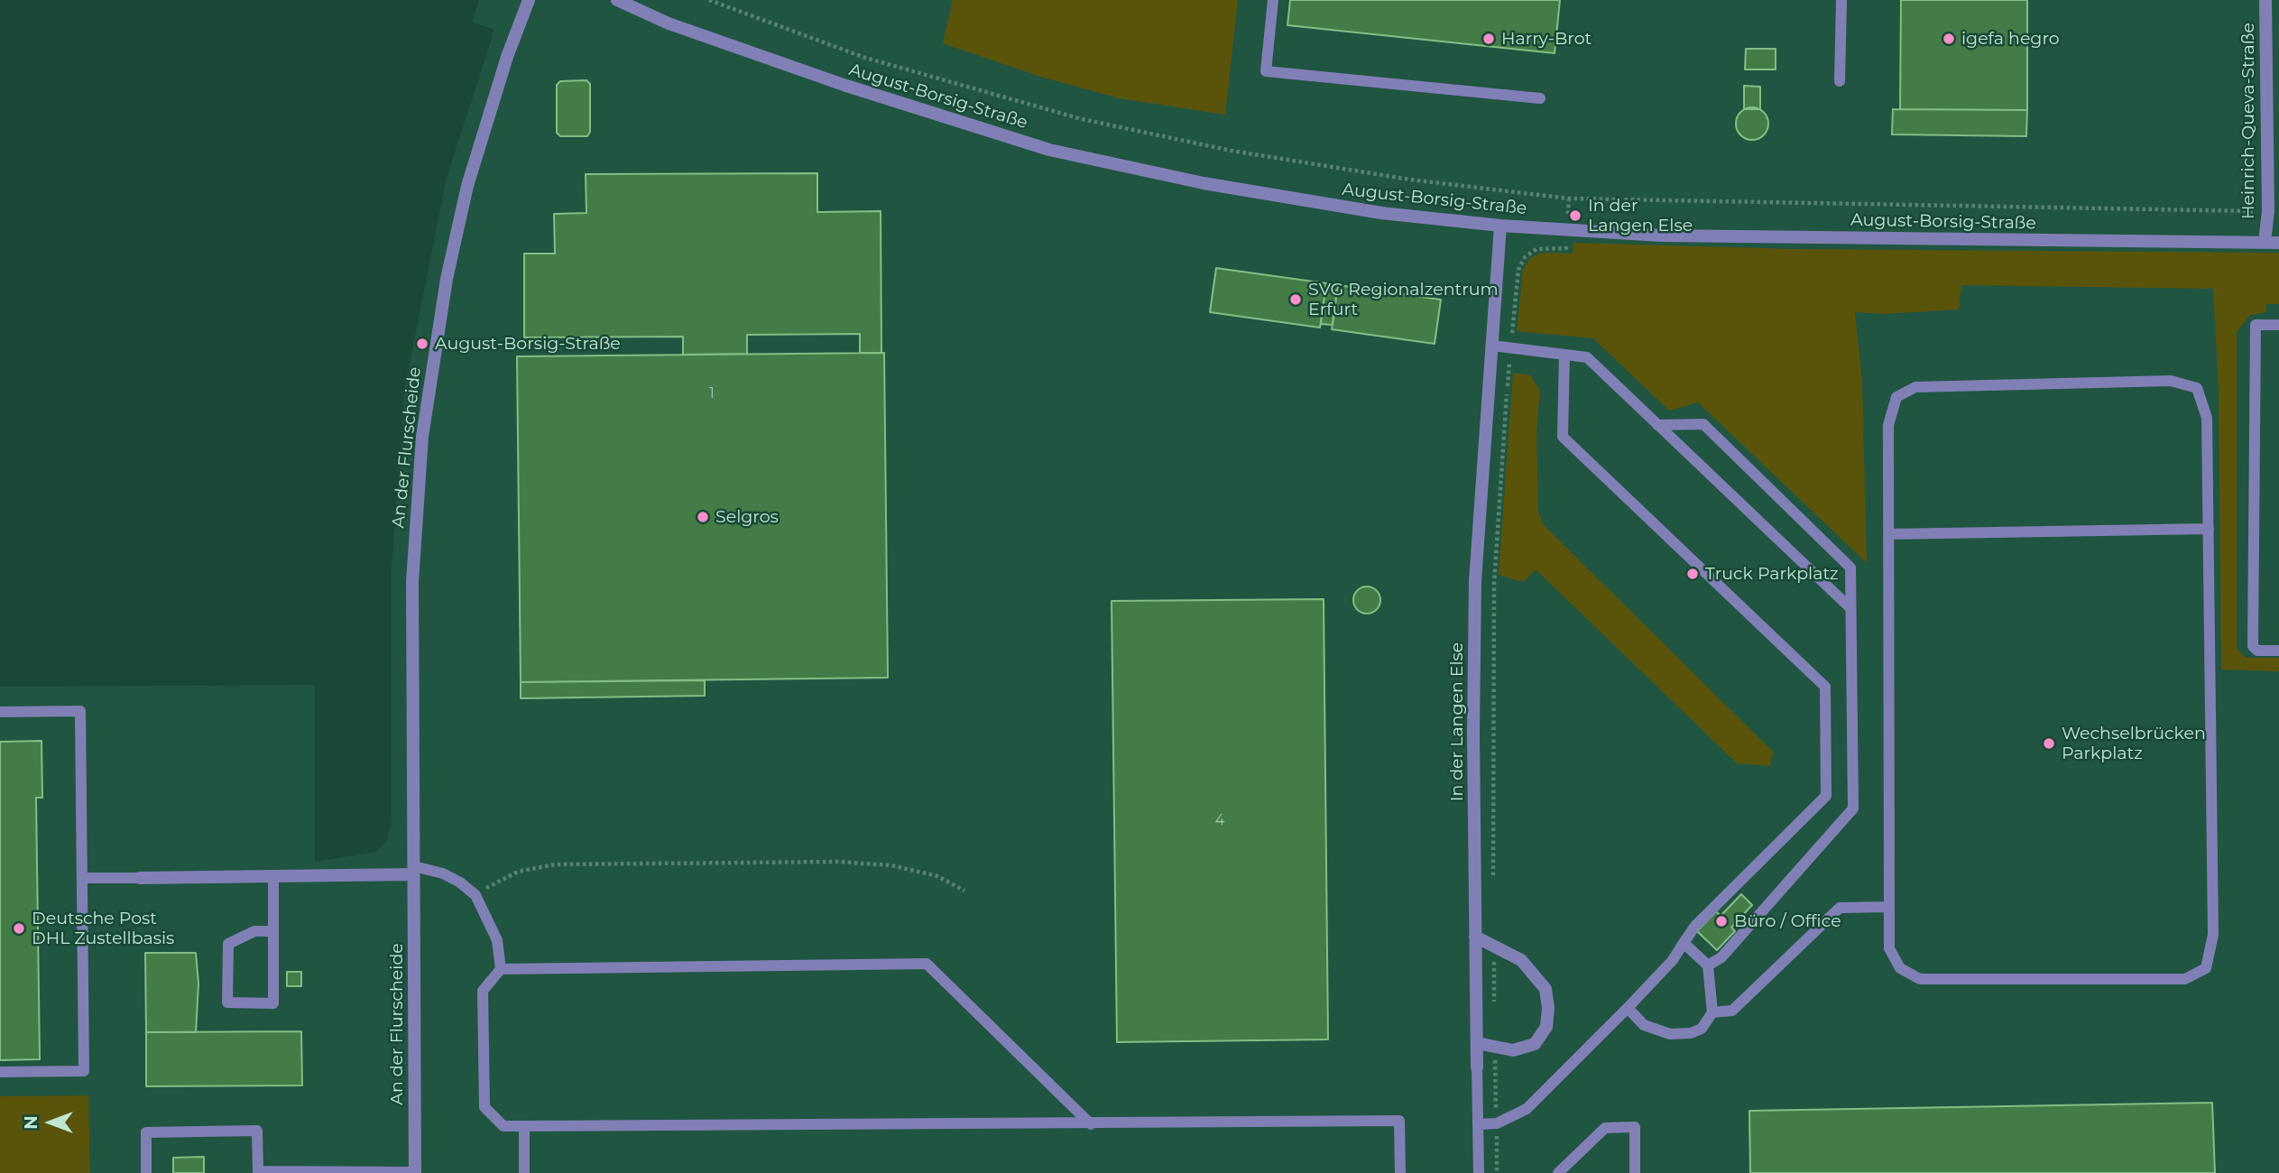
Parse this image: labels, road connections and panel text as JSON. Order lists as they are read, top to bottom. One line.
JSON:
{"streets":{"street":["August-Borsig-Straße","Heinrich-Queva-Straße","An der Flurscheide","In der Langen Else"]},"crossings":[["August-Borsig-Straße","Heinrich-Queva-Straße"],["August-Borsig-Straße","In der Langen Else"]],"places":["Harry-Brot","igefa hegro","In der Langen Else","SVG Regionalzentrum Erfurt","August-Borsig-Straße","Selgros","Truck Parkplatz","Wechselbrücken Parkplatz","Büro / Office","Deutsche Post DHL Zustellbasis"],"house_numbers":["1","4"],"north":"left"}
